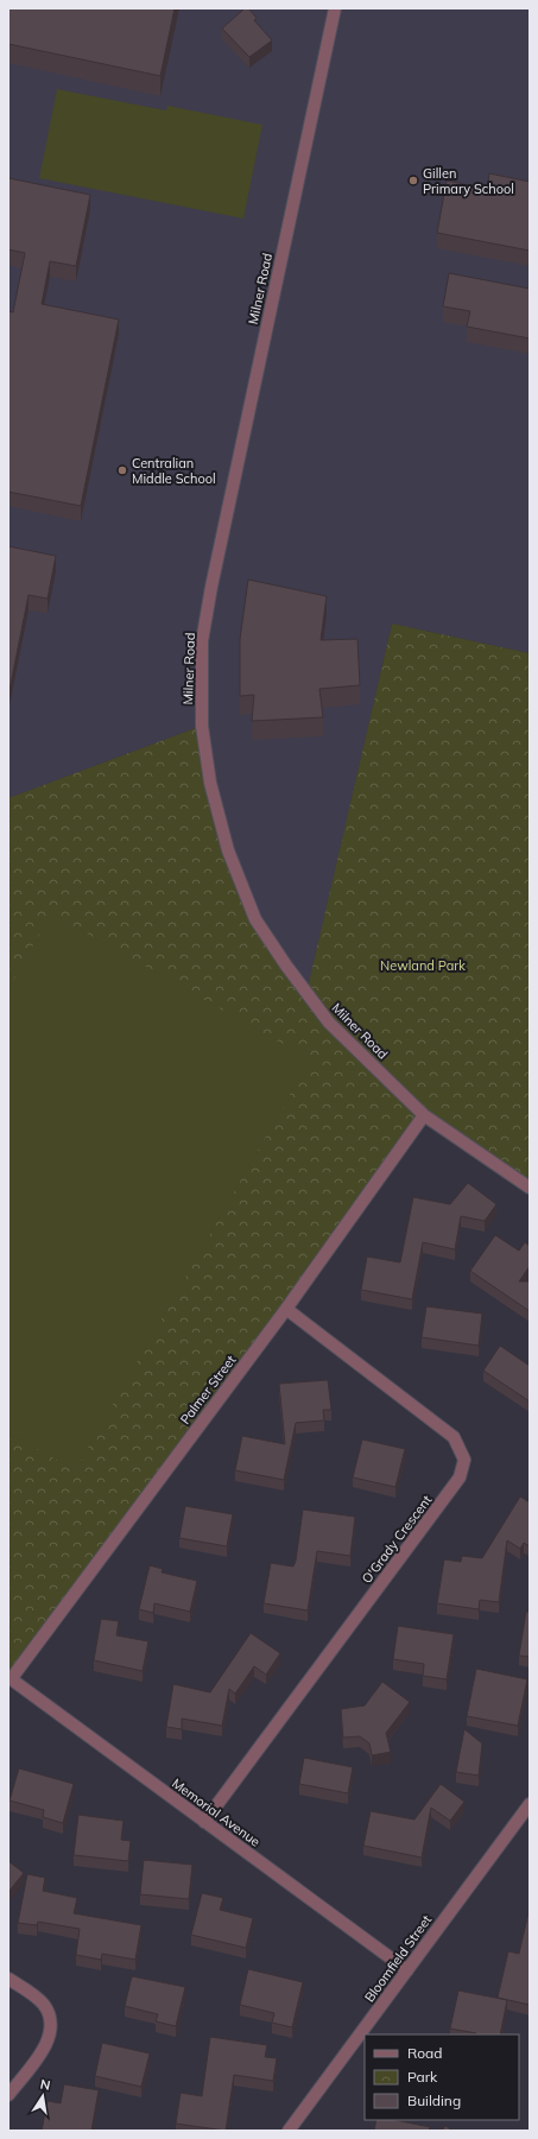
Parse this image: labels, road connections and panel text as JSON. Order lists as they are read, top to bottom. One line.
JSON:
{"streets":{"street":["Milner Road","Palmer Street","O'Grady Crescent","Memorial Avenue","Bloomfield Street"]},"crossings":[["Milner Road","Palmer Street"],["Palmer Street","O'Grady Crescent"],["Palmer Street","Memorial Avenue"],["O'Grady Crescent","Memorial Avenue"],["Memorial Avenue","Bloomfield Street"]],"parks":["Newland Park"],"places":["Gillen Primary School","Centralian Middle School"],"legend":["Road","Park","Building"],"north":"top"}
